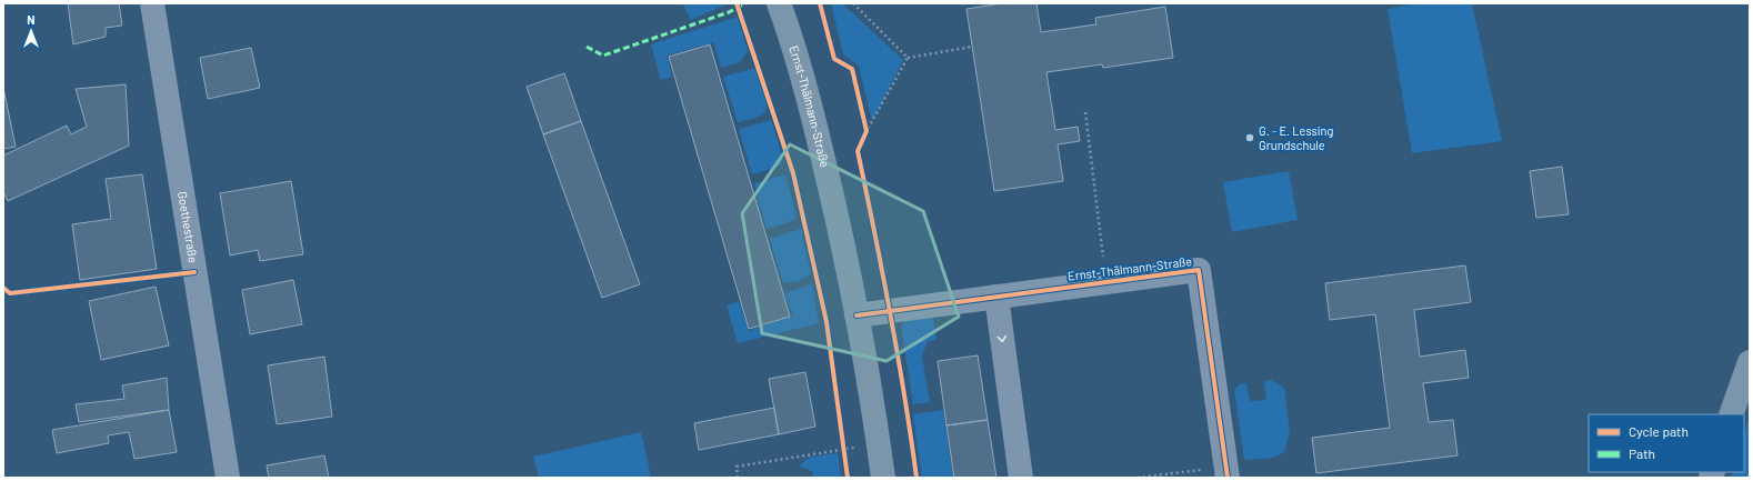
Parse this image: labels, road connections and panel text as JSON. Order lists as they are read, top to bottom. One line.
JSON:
{"streets":{"main road":["Ernst-Thälmann-Straße"],"street":["Goethestraße"]},"places":["G. - E. Lessing Grundschule"],"legend":["Cycle path","Path"],"north":"top"}
